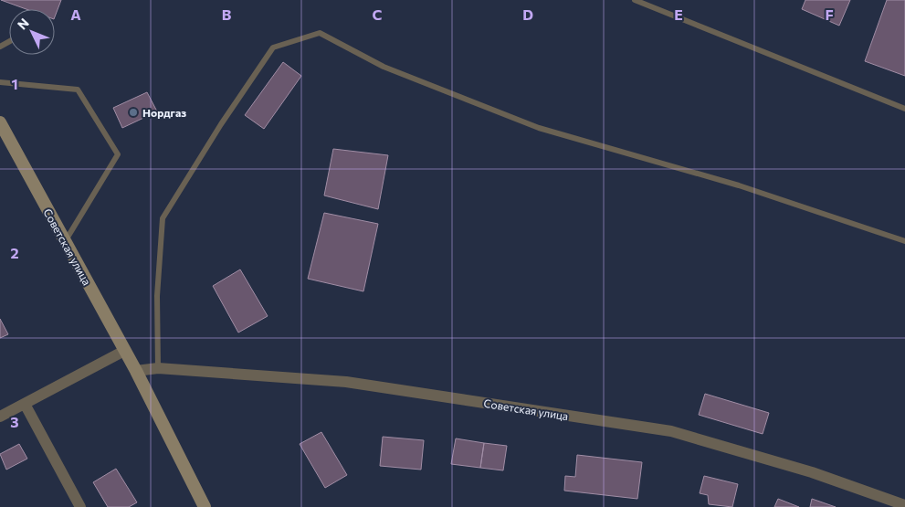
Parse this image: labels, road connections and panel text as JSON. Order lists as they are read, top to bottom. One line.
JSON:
{"streets":{"main road":["Советская улица"]},"places":["Нордгаз"],"north":"top left","grid":{"columns":["A","B","C","D","E","F"],"rows":["1","2","3"]}}
